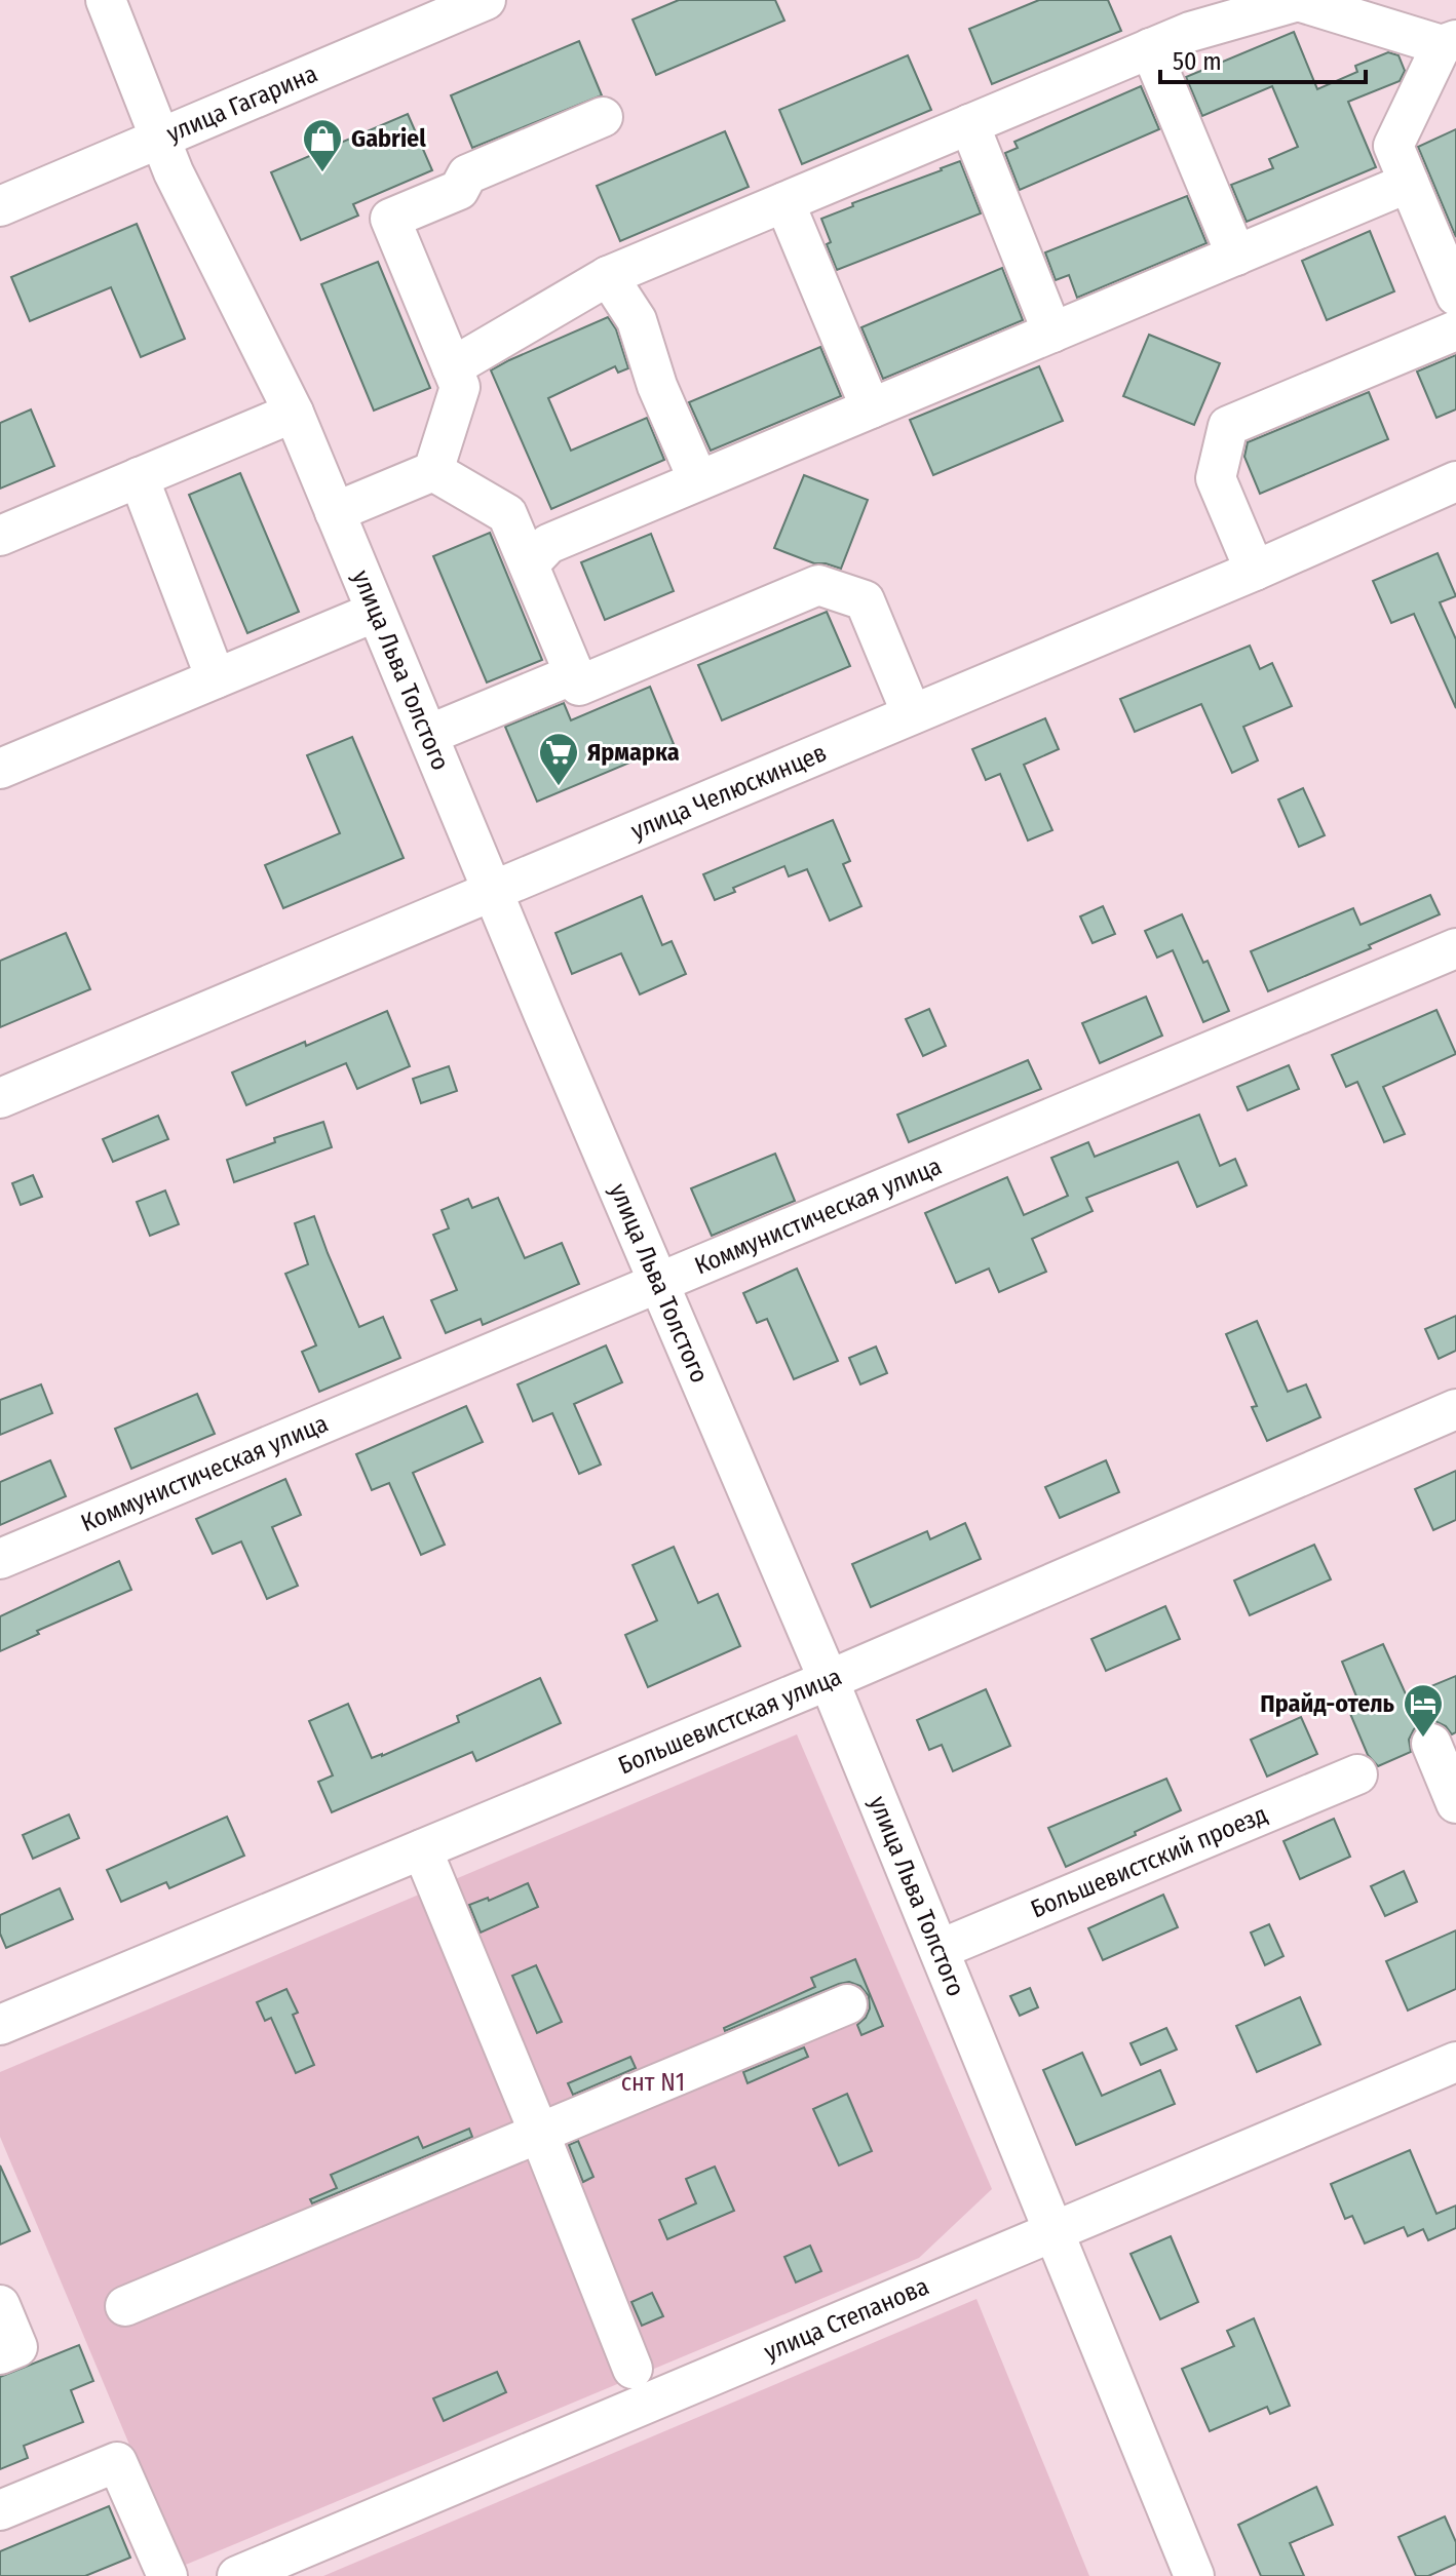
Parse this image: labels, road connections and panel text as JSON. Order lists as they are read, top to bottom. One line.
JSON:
{"streets":{"street":["улица Гагарина","улица Льва Толстого","улица Челюскинцев","Коммунистическая улица","Большевистская улица","Большевистский проезд","улица Степанова"]},"crossings":[["улица Гагарина","улица Льва Толстого"],["улица Льва Толстого","улица Челюскинцев"],["улица Льва Толстого","Коммунистическая улица"],["улица Льва Толстого","Большевистская улица"],["улица Льва Толстого","Большевистский проезд"],["улица Льва Толстого","улица Степанова"]],"parks":["снт N1"],"places":{"shop":["Gabriel"],"supermarket":["Ярмарка"],"hotel":["Прайд-отель"]},"scale_bar":"50 m"}
